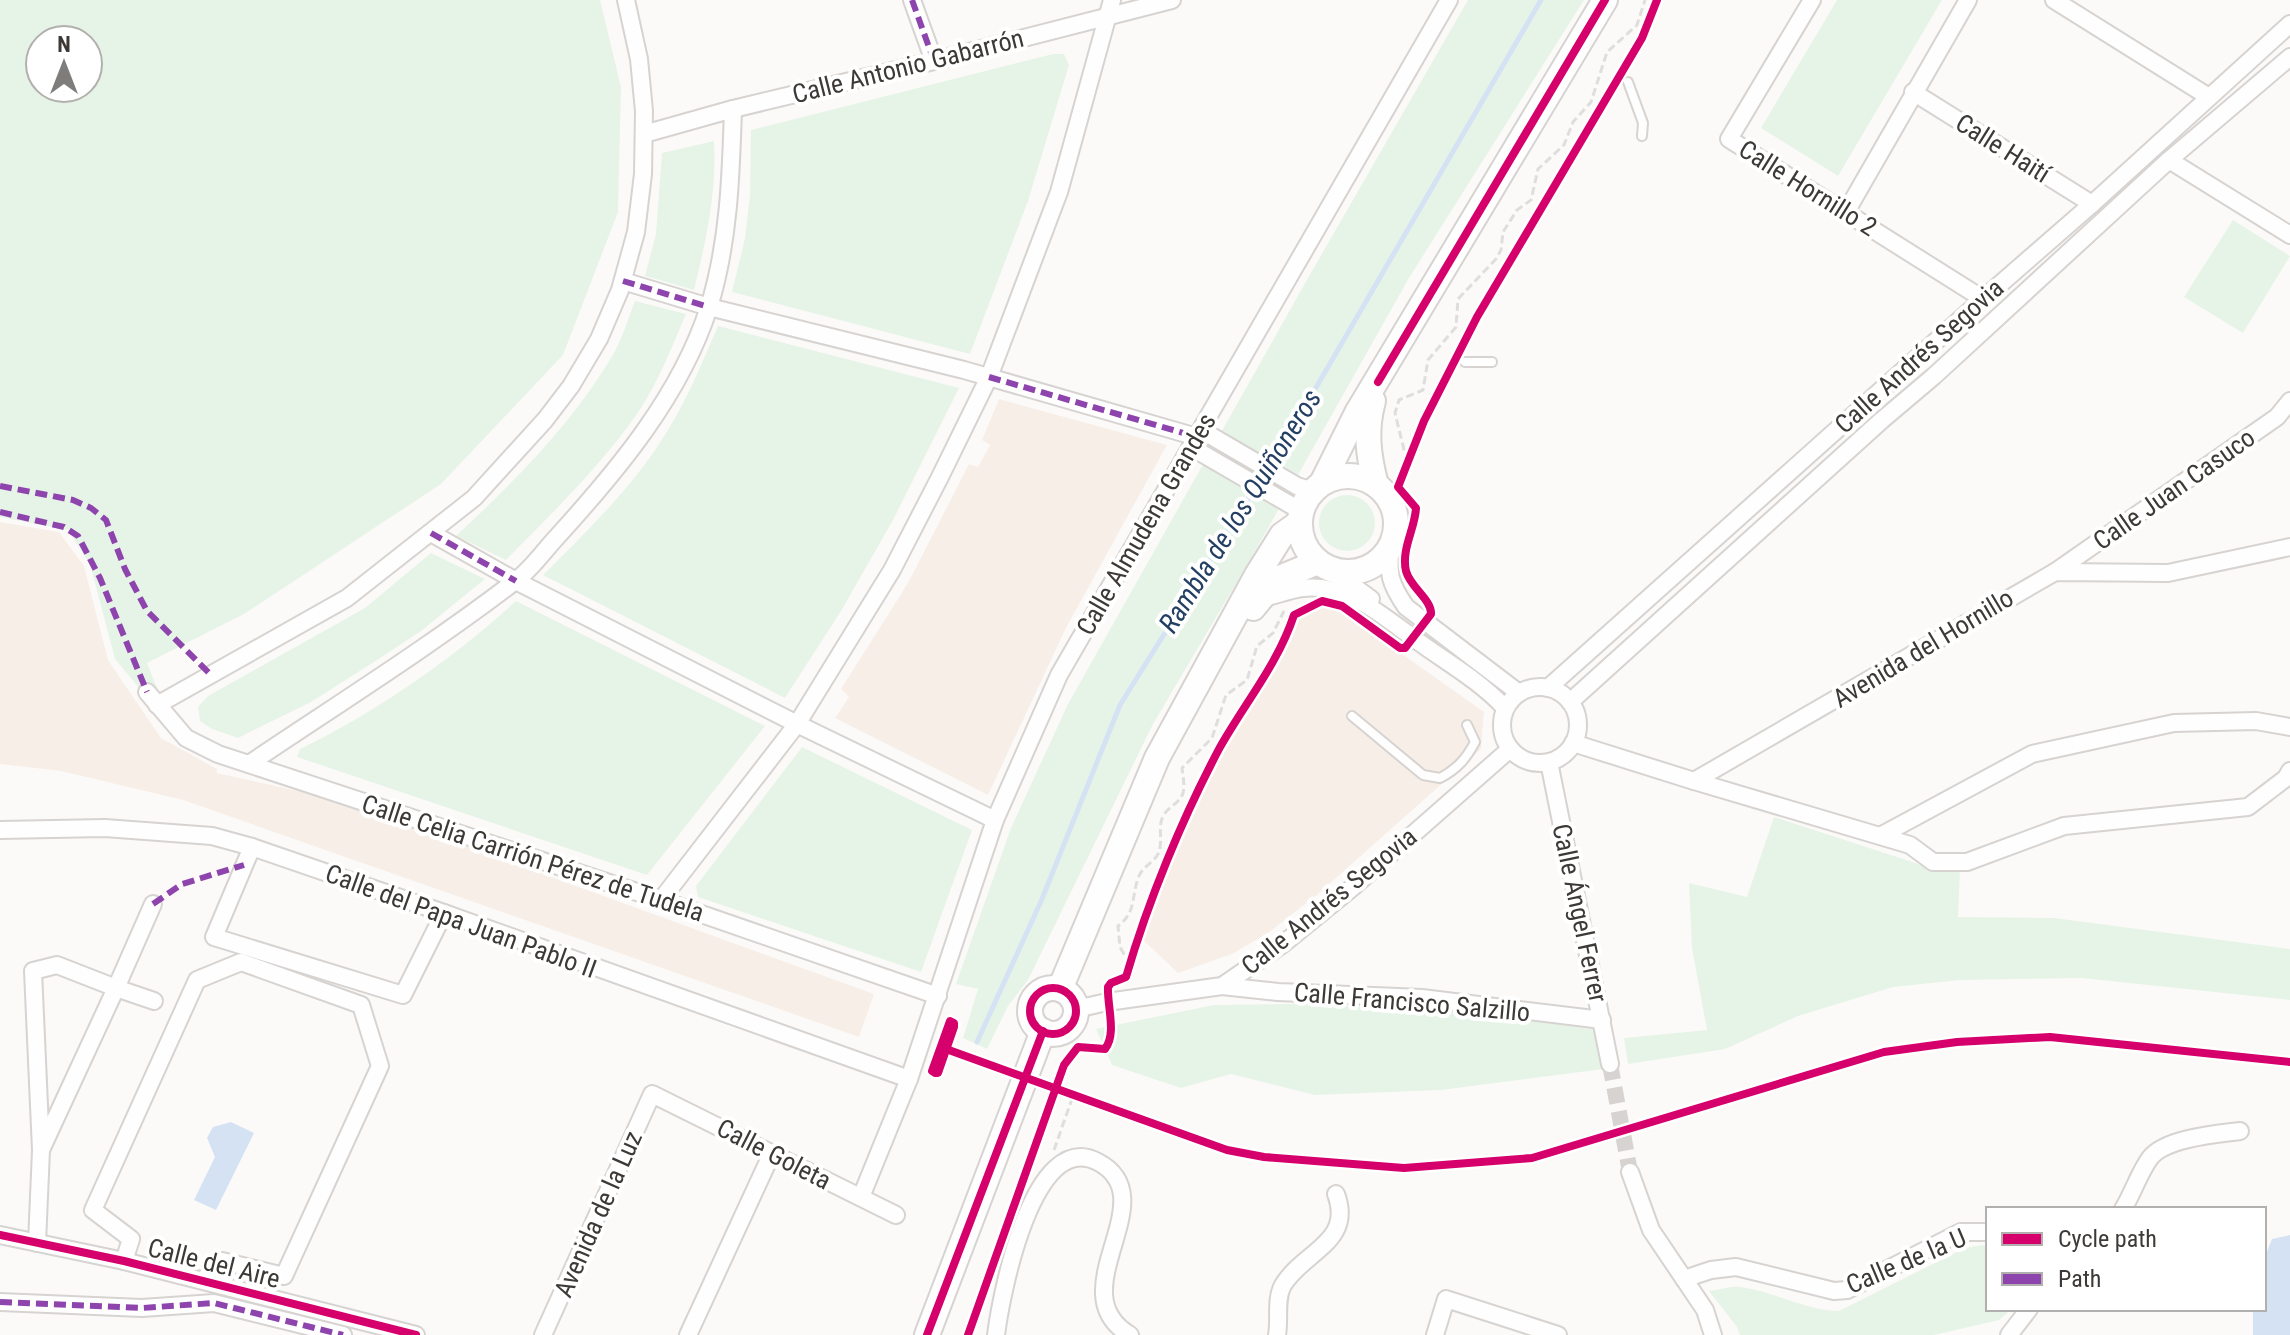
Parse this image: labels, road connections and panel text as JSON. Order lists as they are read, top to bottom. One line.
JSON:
{"streets":{"street":["Calle Antonio Gabarrón","Calle Haití","Calle Hornillo 2","Calle Andrés Segovia","Calle Juan Casuco","Calle Almudena Grandes","Avenida del Hornillo","Calle Celia Carrión Pérez de Tudela","Calle Ángel Ferrer","Calle del Papa Juan Pablo II","Calle Francisco Salzillo","Calle Goleta","Avenida de la Luz","Calle de la U","Calle del Aire"]},"crossings":[["Calle Haití","Calle Andrés Segovia"],["Calle Hornillo 2","Calle Andrés Segovia"],["Calle Andrés Segovia","Calle Ángel Ferrer"],["Calle Andrés Segovia","Calle Francisco Salzillo"],["Calle Juan Casuco","Avenida del Hornillo"],["Calle Almudena Grandes","Calle Celia Carrión Pérez de Tudela"],["Calle Almudena Grandes","Calle del Papa Juan Pablo II"],["Calle Almudena Grandes","Calle Goleta"],["Calle Ángel Ferrer","Calle Francisco Salzillo"],["Calle Goleta","Avenida de la Luz"]],"water":["Rambla de los Quiñoneros"],"legend":["Cycle path","Path"],"north":"top"}
